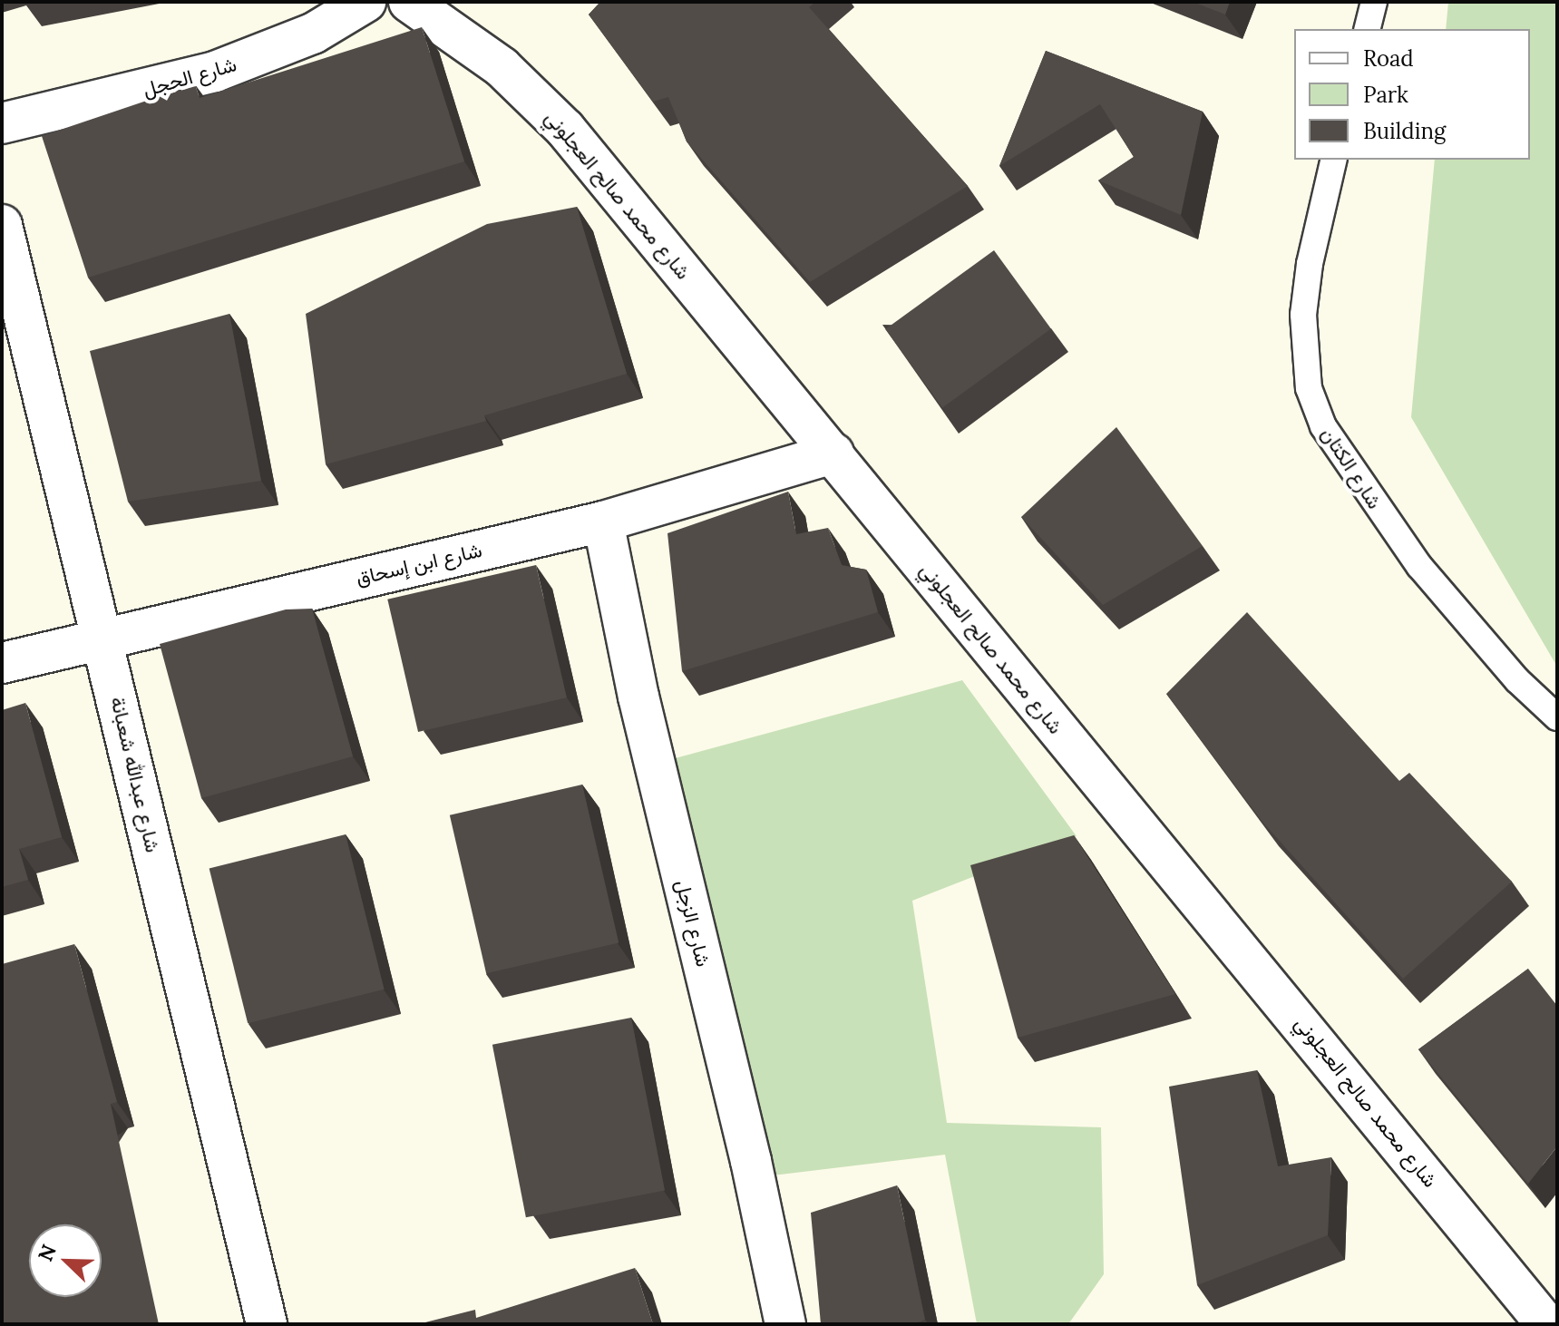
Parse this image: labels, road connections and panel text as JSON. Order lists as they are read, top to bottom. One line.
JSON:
{"streets":{"street":["شارع الحجل","شارع محمد صالح العجلوني","شارع ابن إسحاق","شارع عبدالله شعبانة","شارع الزجل"],"lane":["شارع الكتان"]},"crossings":[["شارع محمد صالح العجلوني","شارع ابن إسحاق"],["شارع ابن إسحاق","شارع عبدالله شعبانة"],["شارع ابن إسحاق","شارع الزجل"]],"legend":["Road","Park","Building"],"north":"top left"}
